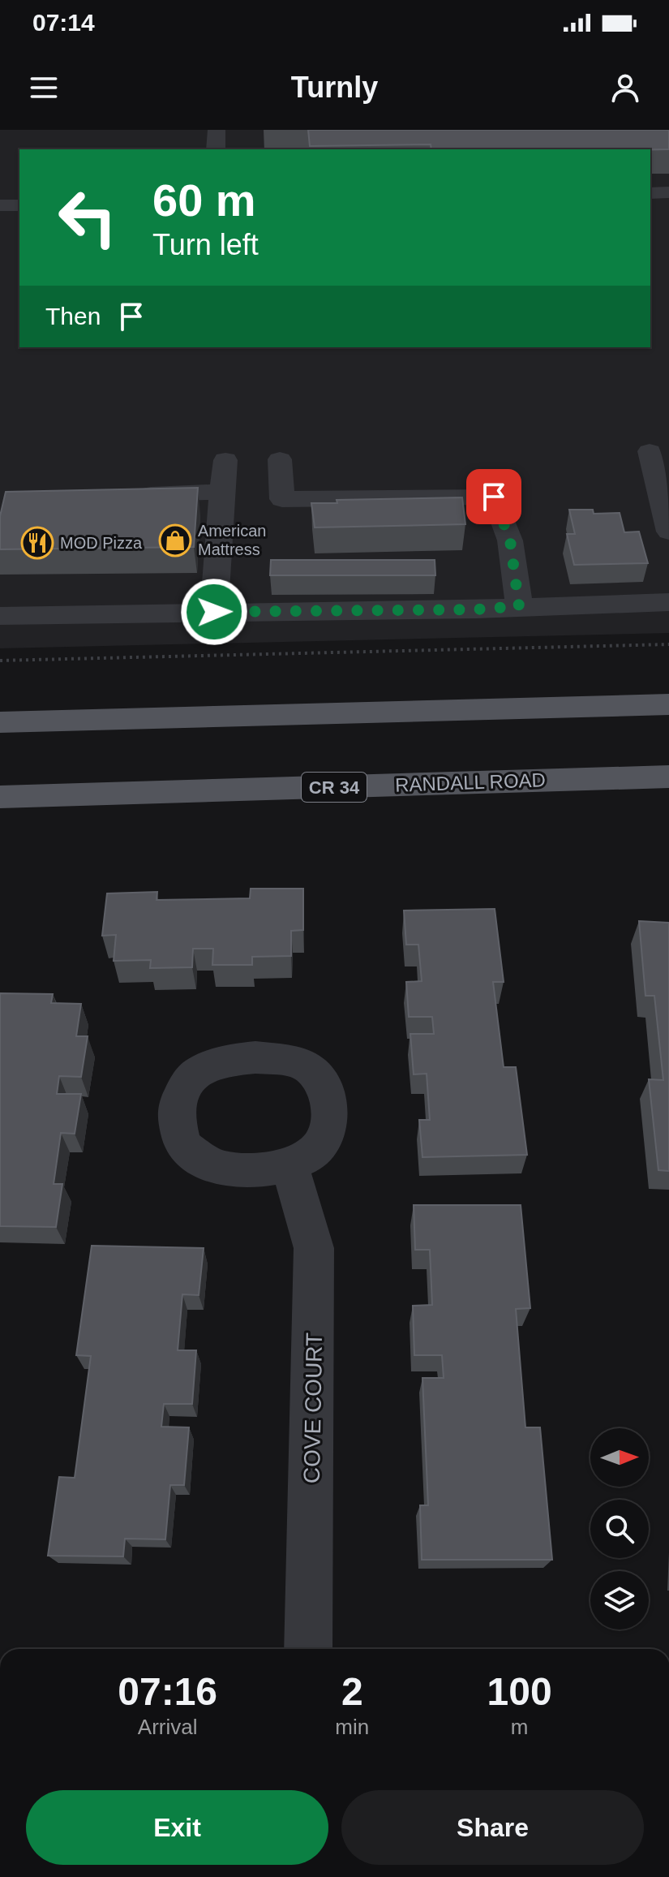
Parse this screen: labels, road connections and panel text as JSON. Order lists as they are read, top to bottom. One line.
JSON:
{"streets":{"main road":["RANDALL ROAD","CR 34"],"street":["COVE COURT"]},"places":{"shop":["American Mattress"],"restaurant":["MOD Pizza"]},"north":"right","page":{"status":"07:14","header":"Turnly","turn":["60 m","Turn left"],"then":"Then","eta":["07:16","Arrival","2","min","100","m"],"buttons":["Exit","Share"]}}
